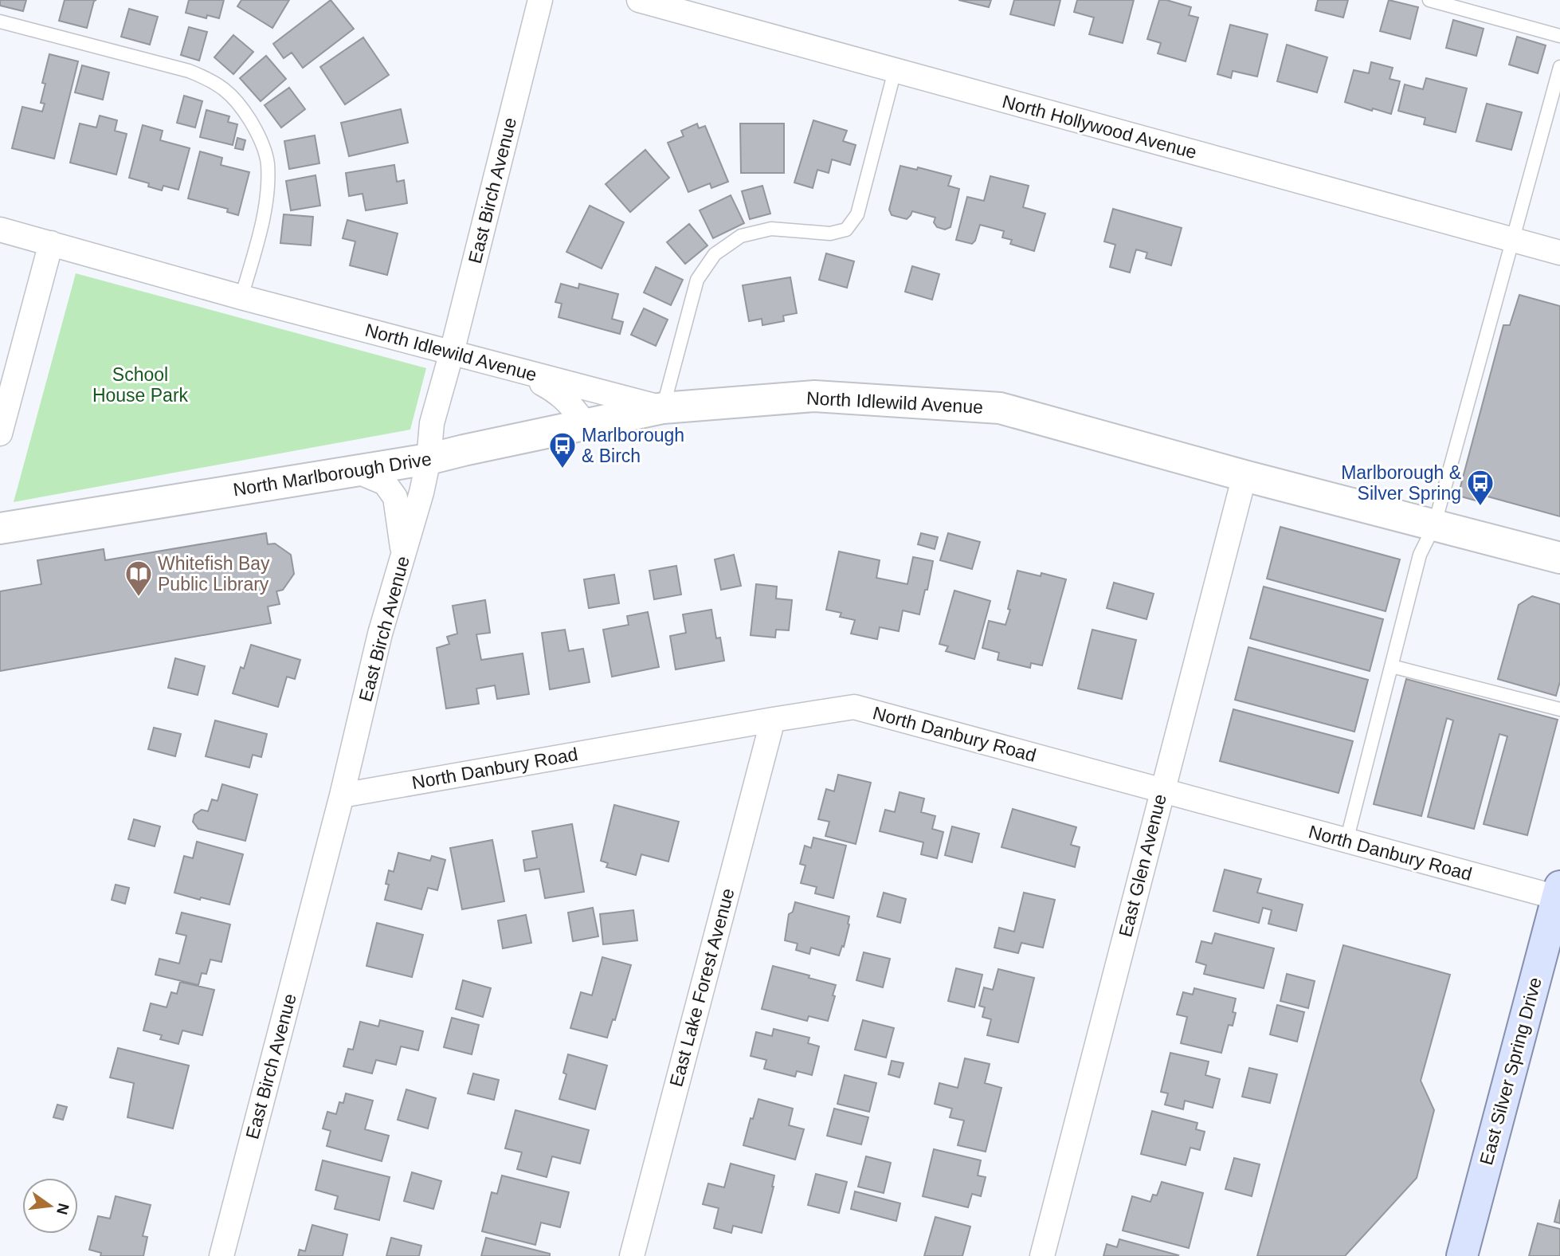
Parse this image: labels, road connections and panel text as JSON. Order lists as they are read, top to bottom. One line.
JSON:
{"streets":{"main road":["East Silver Spring Drive"],"street":["North Hollywood Avenue","East Birch Avenue","North Idlewild Avenue","North Marlborough Drive","North Danbury Road","East Glen Avenue","East Lake Forest Avenue"]},"crossings":[["East Birch Avenue","North Idlewild Avenue"],["East Birch Avenue","North Marlborough Drive"],["East Birch Avenue","North Danbury Road"],["North Idlewild Avenue","North Marlborough Drive"],["North Idlewild Avenue","East Glen Avenue"],["North Danbury Road","East Glen Avenue"],["North Danbury Road","East Lake Forest Avenue"],["North Danbury Road","East Silver Spring Drive"]],"parks":["School House Park"],"places":{"bus stop":["Marlborough & Birch","Marlborough & Silver Spring"],"library":["Whitefish Bay Public Library"]},"north":"right"}
